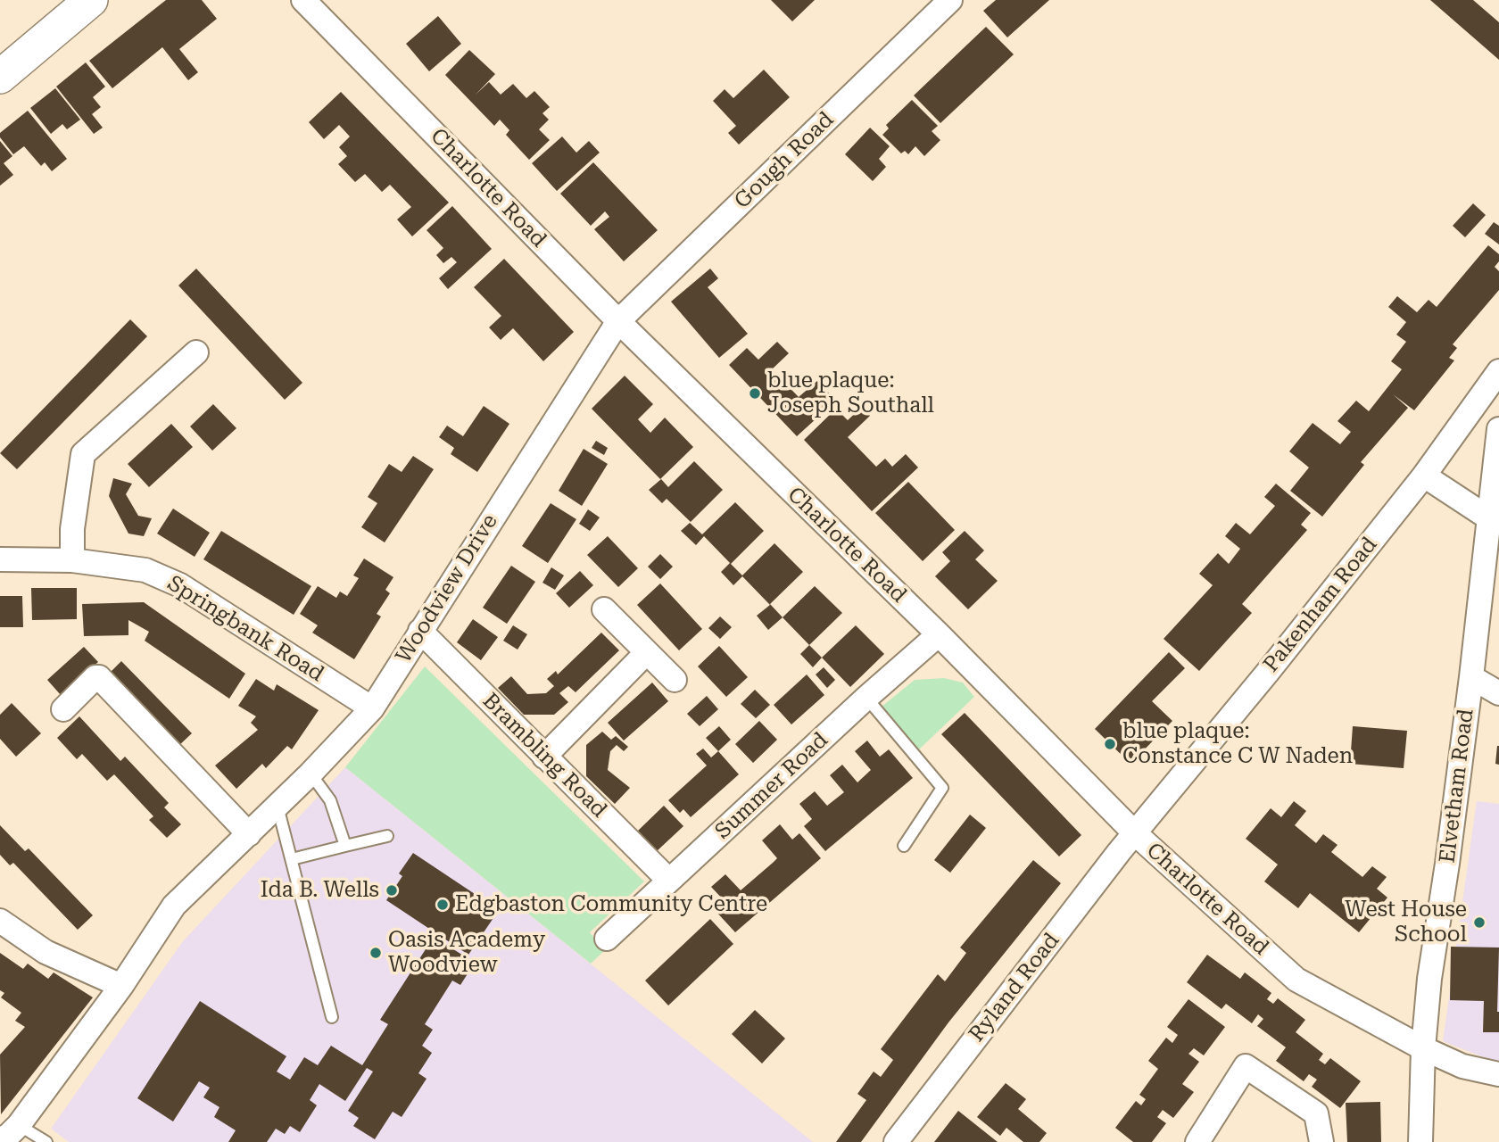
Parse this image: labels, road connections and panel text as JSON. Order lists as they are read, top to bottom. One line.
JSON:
{"streets":{"street":["Gough Road","Charlotte Road","Woodview Drive","Pakenham Road","Springbank Road","Brambling Road","Summer Road","Elvetham Road","Ryland Road"]},"crossings":[["Gough Road","Charlotte Road"],["Gough Road","Woodview Drive"],["Charlotte Road","Woodview Drive"],["Charlotte Road","Pakenham Road"],["Charlotte Road","Summer Road"],["Charlotte Road","Elvetham Road"],["Charlotte Road","Ryland Road"],["Woodview Drive","Springbank Road"],["Woodview Drive","Brambling Road"],["Pakenham Road","Ryland Road"],["Brambling Road","Summer Road"]],"places":["blue plaque: Joseph Southall","blue plaque: Constance C W Naden","Ida B. Wells","Edgbaston Community Centre","West House School","Oasis Academy Woodview"]}
